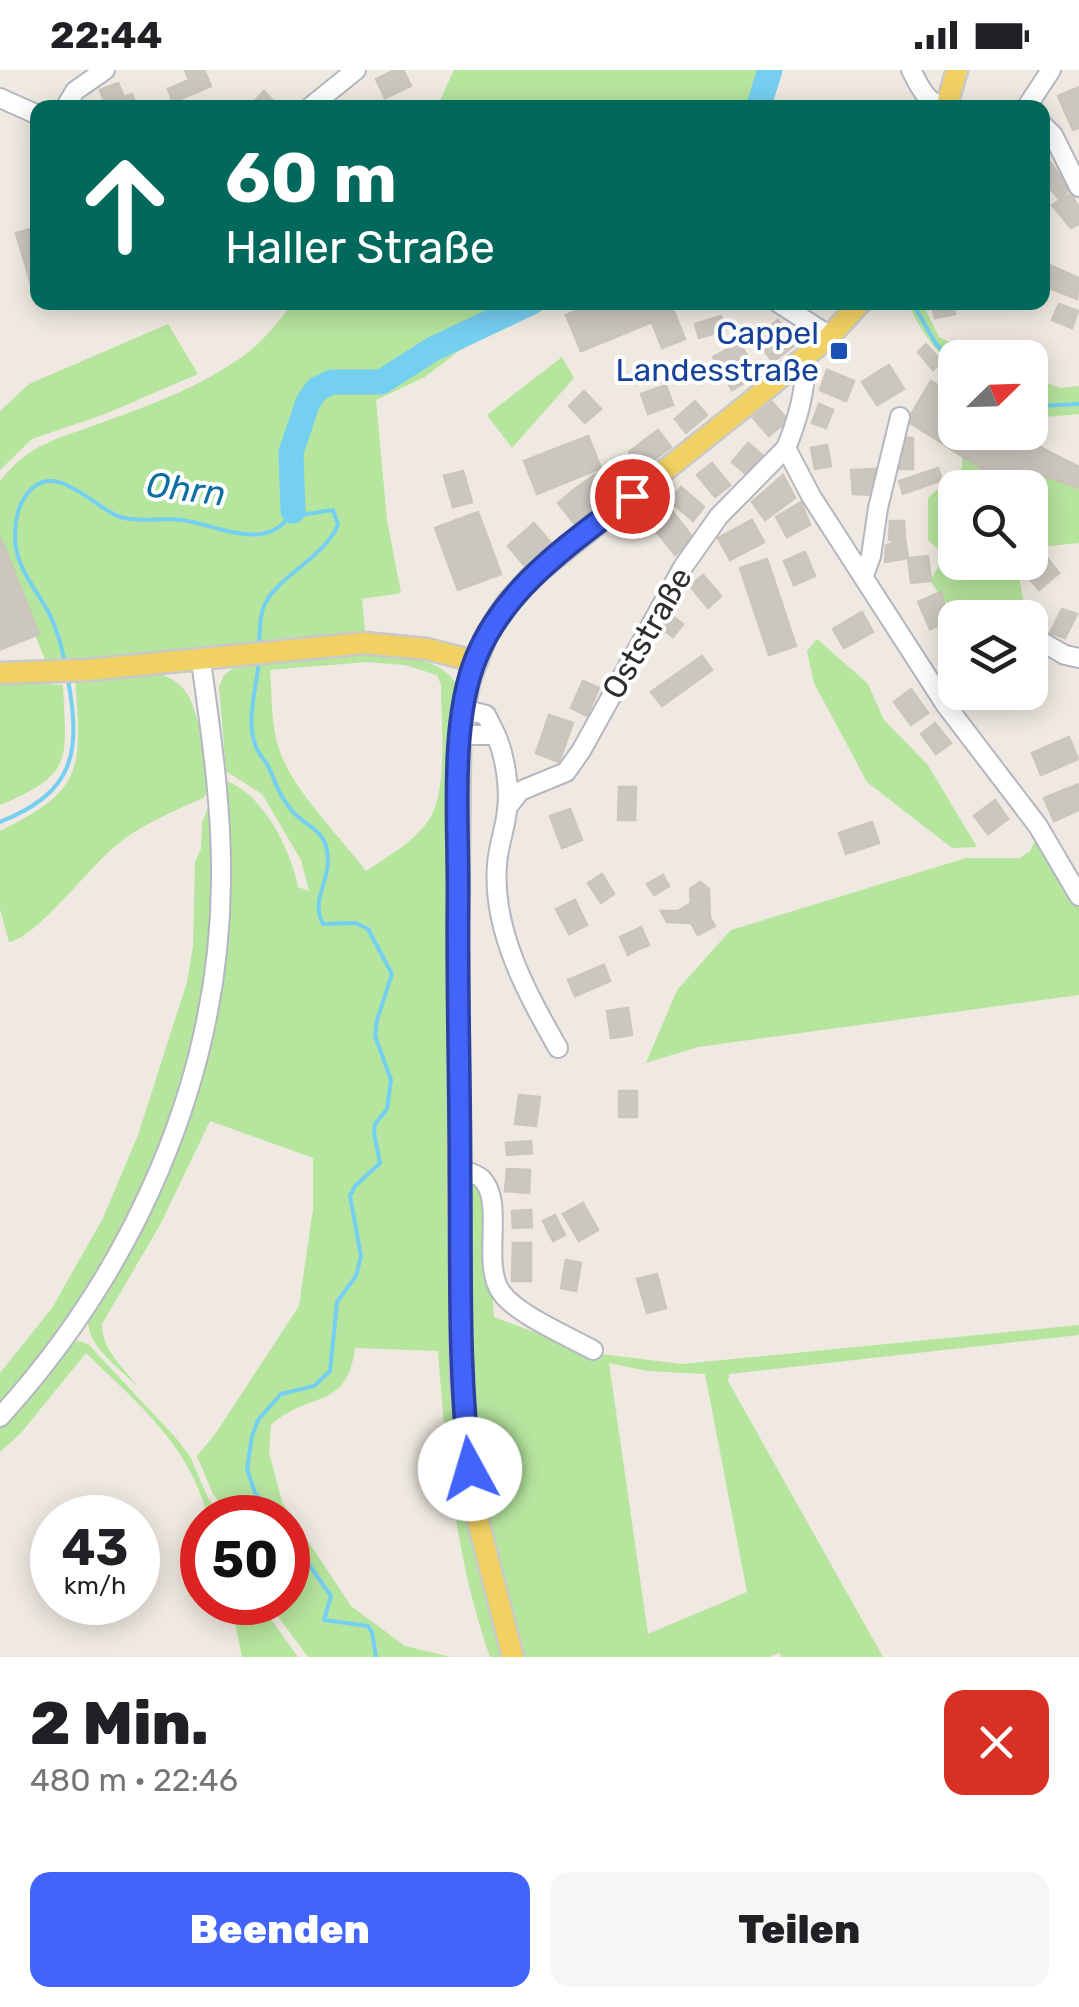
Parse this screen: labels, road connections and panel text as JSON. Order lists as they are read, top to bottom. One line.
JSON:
{"streets":{"street":["Oststraße"]},"water":["Ohrn"],"places":{"transit":["Cappel Landesstraße"]},"north":"top right","page":{"status":"22:44","turn":["60 m","Haller Straße"],"speed":"43 km/h","limit":"50","heading":["2 Min.","480 m · 22:46"],"buttons":["Beenden","Teilen"]}}
